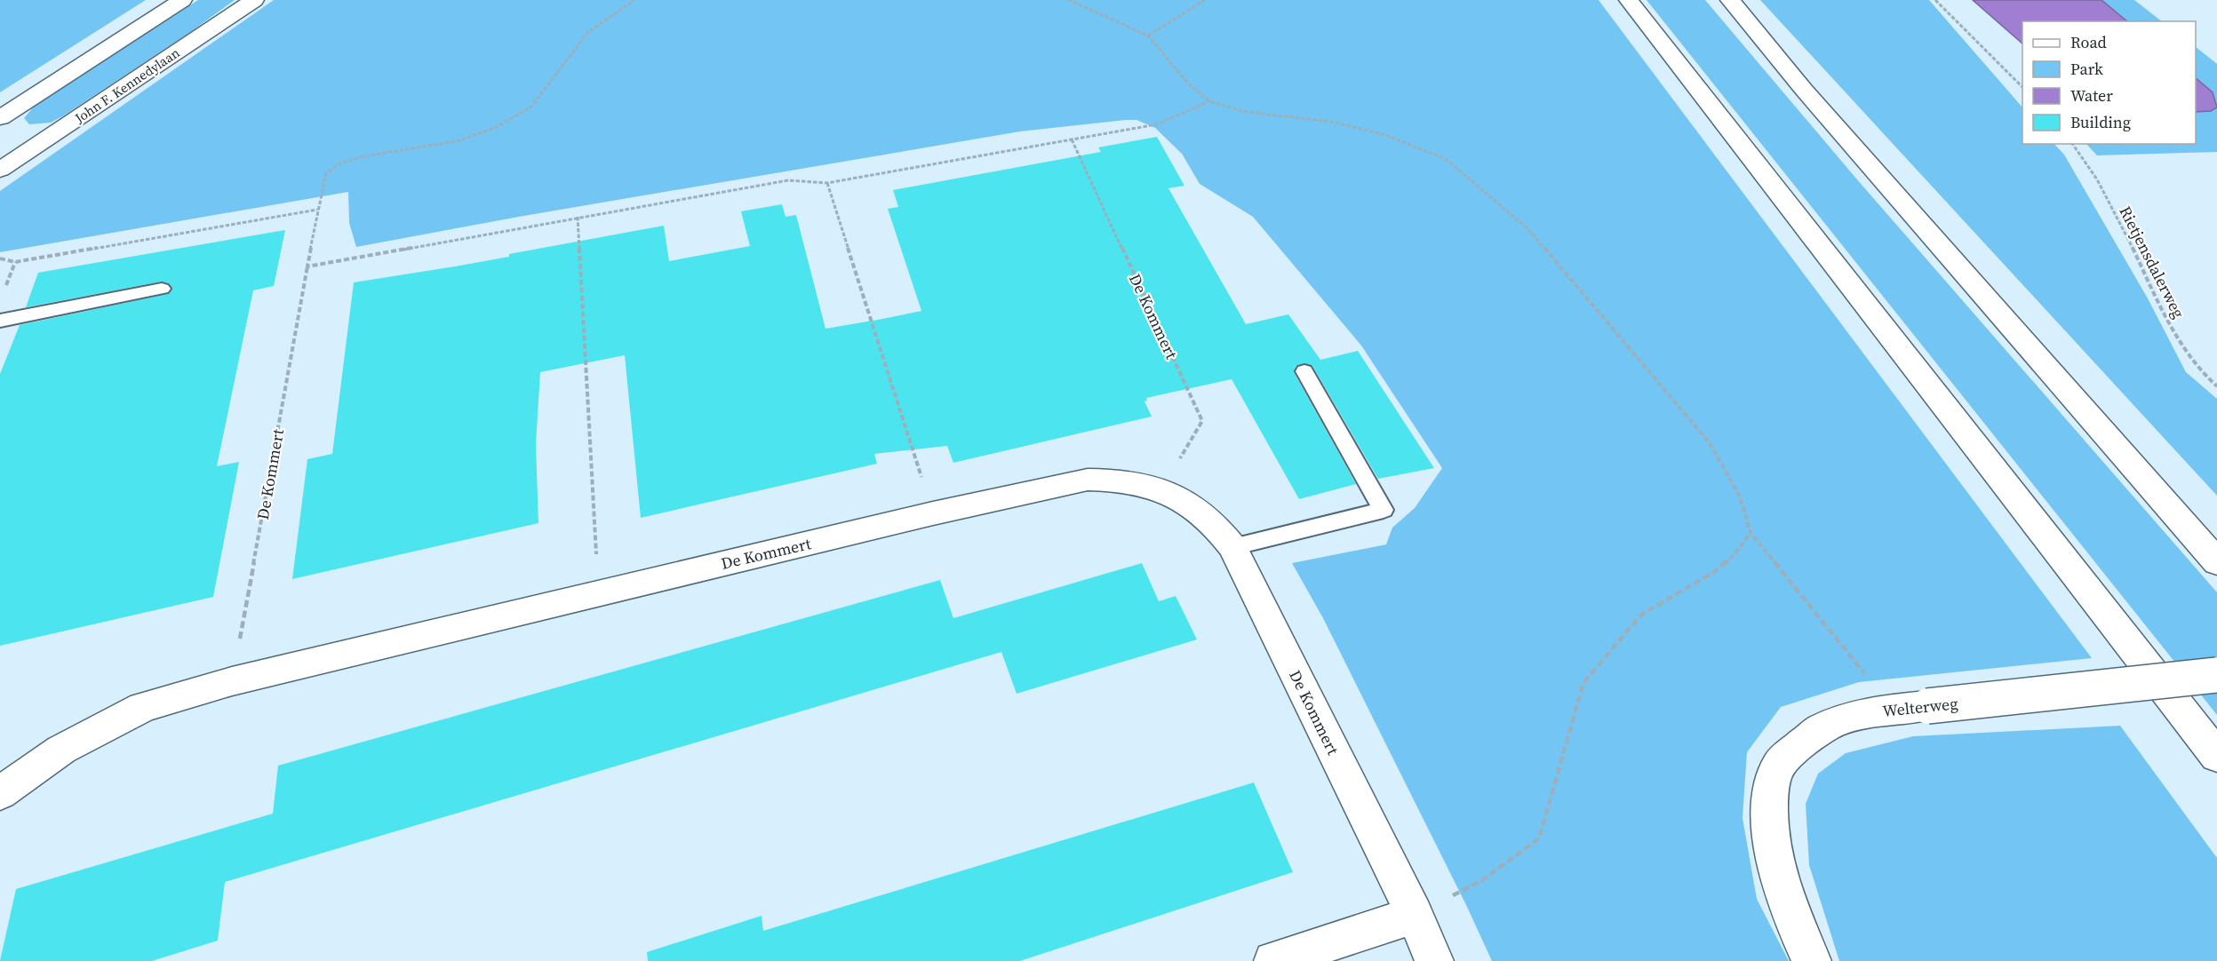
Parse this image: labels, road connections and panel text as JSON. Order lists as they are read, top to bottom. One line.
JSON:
{"streets":{"main road":["John F. Kennedylaan","De Kommert","Welterweg"],"path":["Rietjensdalerweg"]},"legend":["Road","Park","Water","Building"]}
